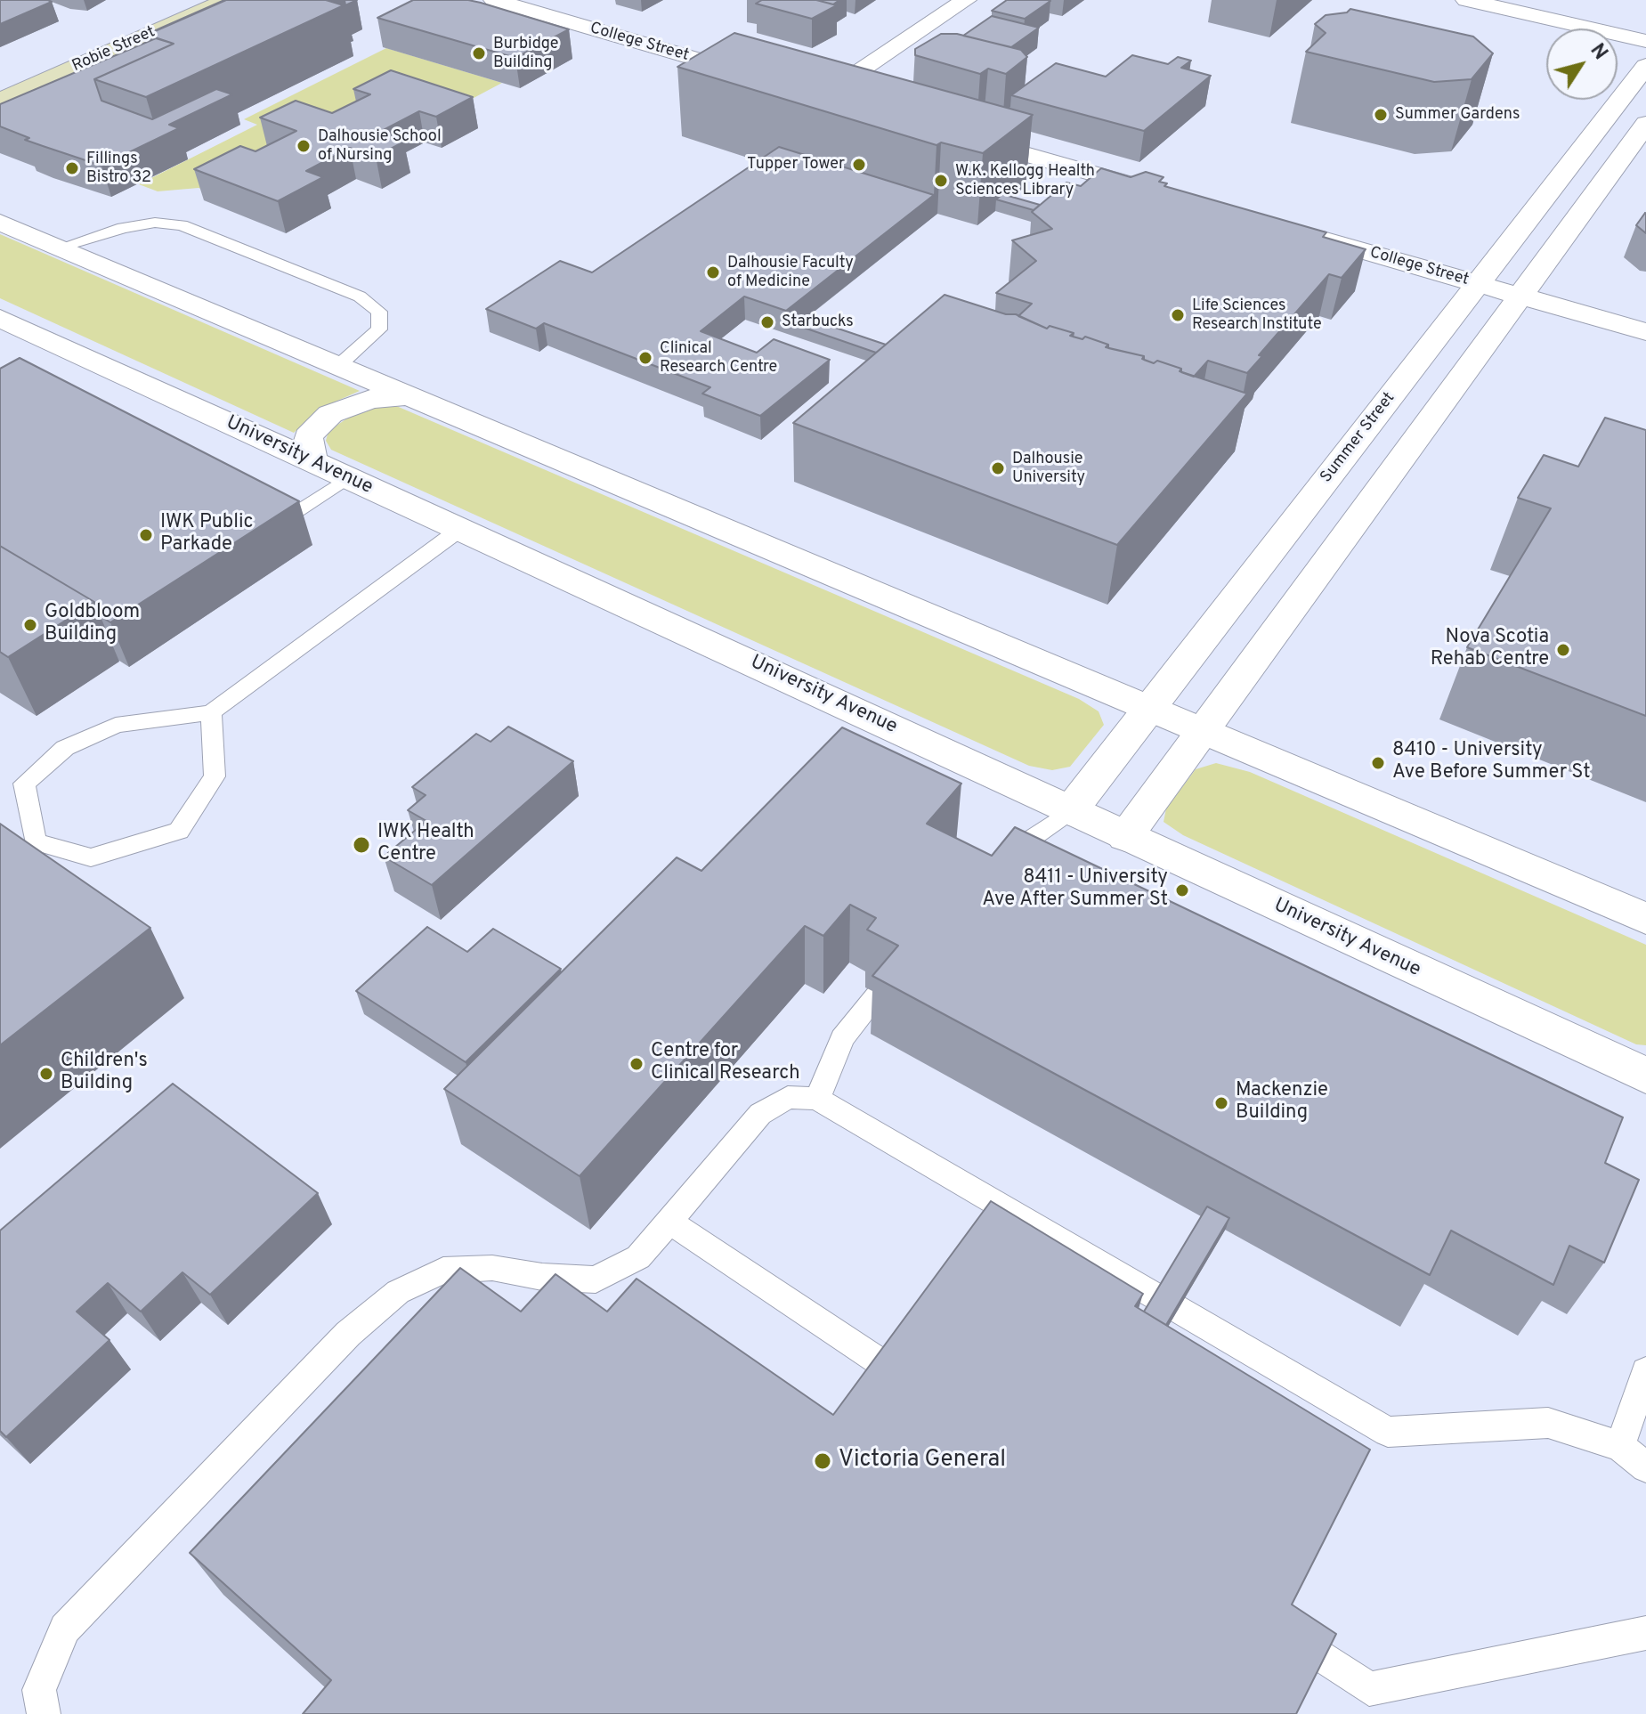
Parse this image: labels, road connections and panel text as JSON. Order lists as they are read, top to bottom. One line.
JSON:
{"streets":{"main road":["Robie Street"],"street":["College Street","Summer Street","University Avenue"]},"crossings":[["College Street","Summer Street"],["Summer Street","University Avenue"]],"places":["Burbidge Building","Summer Gardens","Dalhousie School of Nursing","Tupper Tower","Fillings Bistro 32","W.K. Kellogg Health Sciences Library","Dalhousie Faculty of Medicine","Life Sciences Research Institute","Starbucks","Clinical Research Centre","Dalhousie University","IWK Public Parkade","Goldbloom Building","Nova Scotia Rehab Centre","8410 - University Ave Before Summer St","IWK Health Centre","8411 - University Ave After Summer St","Centre for Clinical Research","Children's Building","Mackenzie Building","Victoria General"],"north":"top right"}
